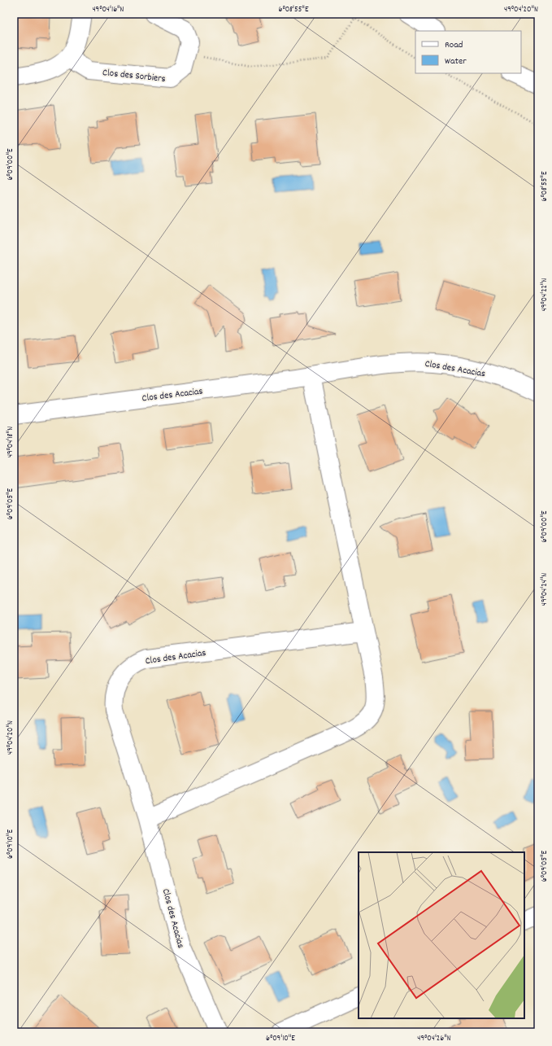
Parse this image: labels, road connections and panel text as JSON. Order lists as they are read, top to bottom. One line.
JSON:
{"streets":{"street":["Clos des Sorbiers","Clos des Acacias"]},"legend":["Road","Water"],"coordinates":["49°04'16\"N","6°08'55\"E","49°04'20\"N","6°09'00\"E","49°04'22\"N","49°04'18\"N","6°09'05\"E","49°04'24\"N","6°09'10\"E","49°04'26\"N"]}
